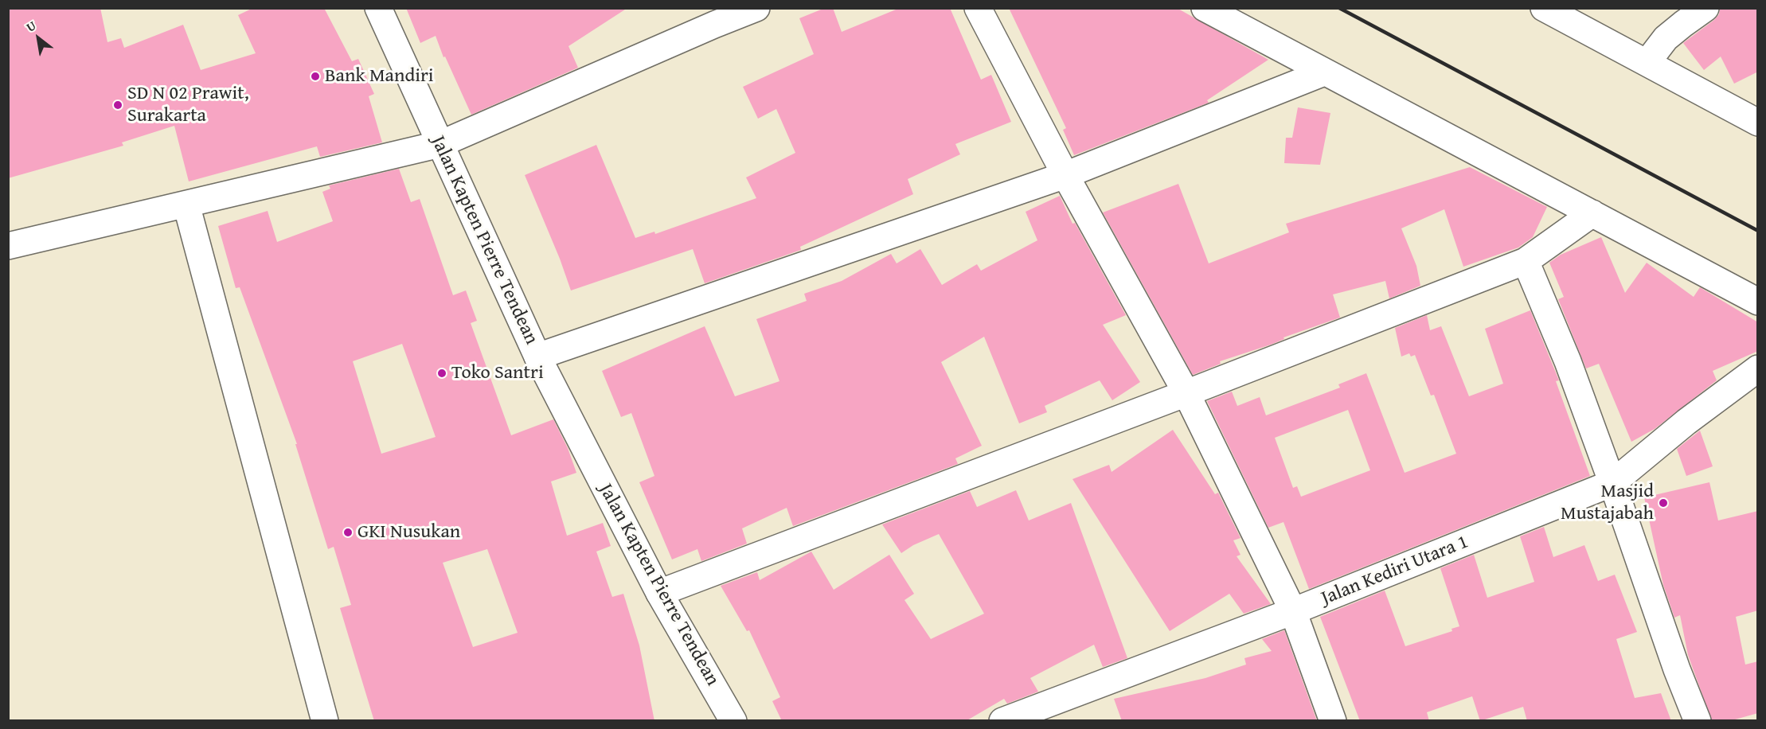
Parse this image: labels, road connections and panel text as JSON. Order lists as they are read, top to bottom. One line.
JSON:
{"streets":{"main road":["Jalan Kapten Pierre Tendean","Jalan Kediri Utara 1"]},"places":["Bank Mandiri","SD N 02 Prawit, Surakarta","Toko Santri","Masjid Mustajabah","GKI Nusukan"],"north":"top left"}
